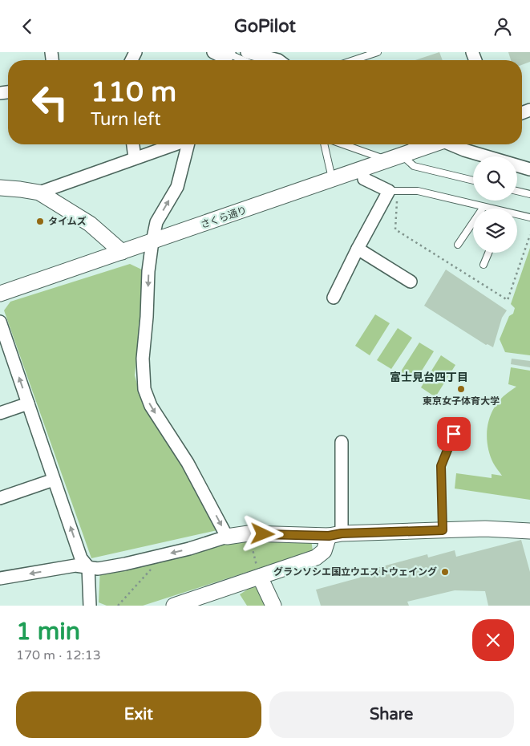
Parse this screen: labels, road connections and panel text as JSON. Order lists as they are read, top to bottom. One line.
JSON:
{"streets":{"street":["さくら通り"]},"districts":["富士見台四丁目"],"places":["タイムズ","東京女子体育大学","グランソシエ国立ウエストウェイング"],"page":{"header":"GoPilot","turn":["110 m","Turn left"],"heading":["1 min","170 m · 12:13"],"buttons":["Exit","Share"]}}
